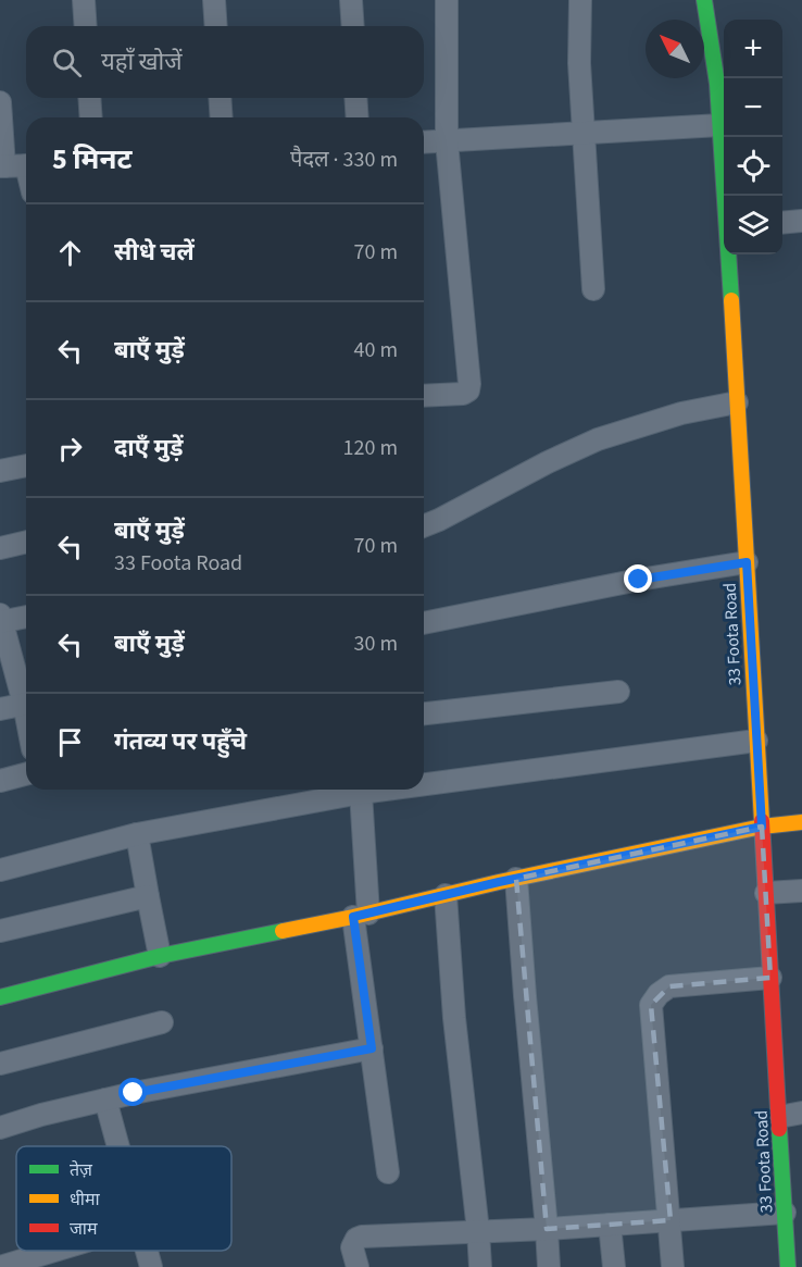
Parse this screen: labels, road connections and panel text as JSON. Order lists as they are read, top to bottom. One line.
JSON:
{"streets":{"street":["33 Foota Road"]},"legend":["तेज़","धीमा","जाम"],"north":"top left","page":{"map_buttons":["+","−"],"search":"यहाँ खोजें","heading":["5 मिनट","पैदल · 330 m"],"list":[["सीधे चलें","70 m"],["बाएँ मुड़ें","40 m"],["दाएँ मुड़ें","120 m"],["बाएँ मुड़ें","33 Foota Road","70 m"],["बाएँ मुड़ें","30 m"],"गंतव्य पर पहुँचे"]}}
